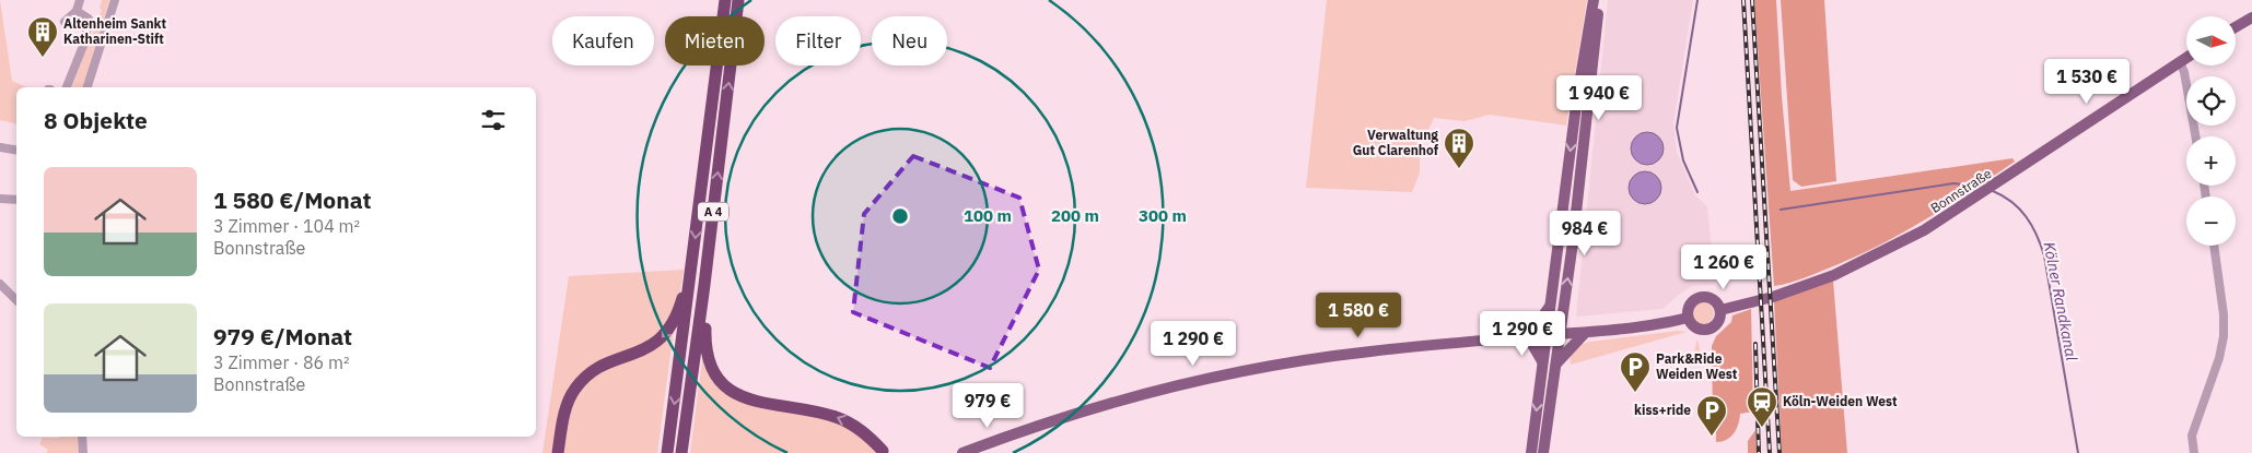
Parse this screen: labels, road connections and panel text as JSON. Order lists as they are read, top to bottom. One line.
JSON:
{"streets":{"highway":["A 4"],"main road":["Bonnstraße"]},"water":["Kölner Randkanal"],"places":{"building":["Altenheim Sankt Katharinen-Stift","Verwaltung Gut Clarenhof"],"parking":["Park&Ride Weiden West","kiss+ride"],"station":["Köln-Weiden West"]},"north":"right","page":{"map_buttons":["+","−"],"chip":["Kaufen","Mieten","Filter","Neu"],"price":["1 530 €","1 940 €","984 €","1 260 €","1 580 €","1 290 €","1 290 €","979 €"],"heading":"8 Objekte","list":[{"name":"1 580 €/Monat","note":"3 Zimmer · 104 m² · Bonnstraße"},{"name":"979 €/Monat","note":"3 Zimmer · 86 m² · Bonnstraße"}]},"rings":["100 m","200 m","300 m"]}
